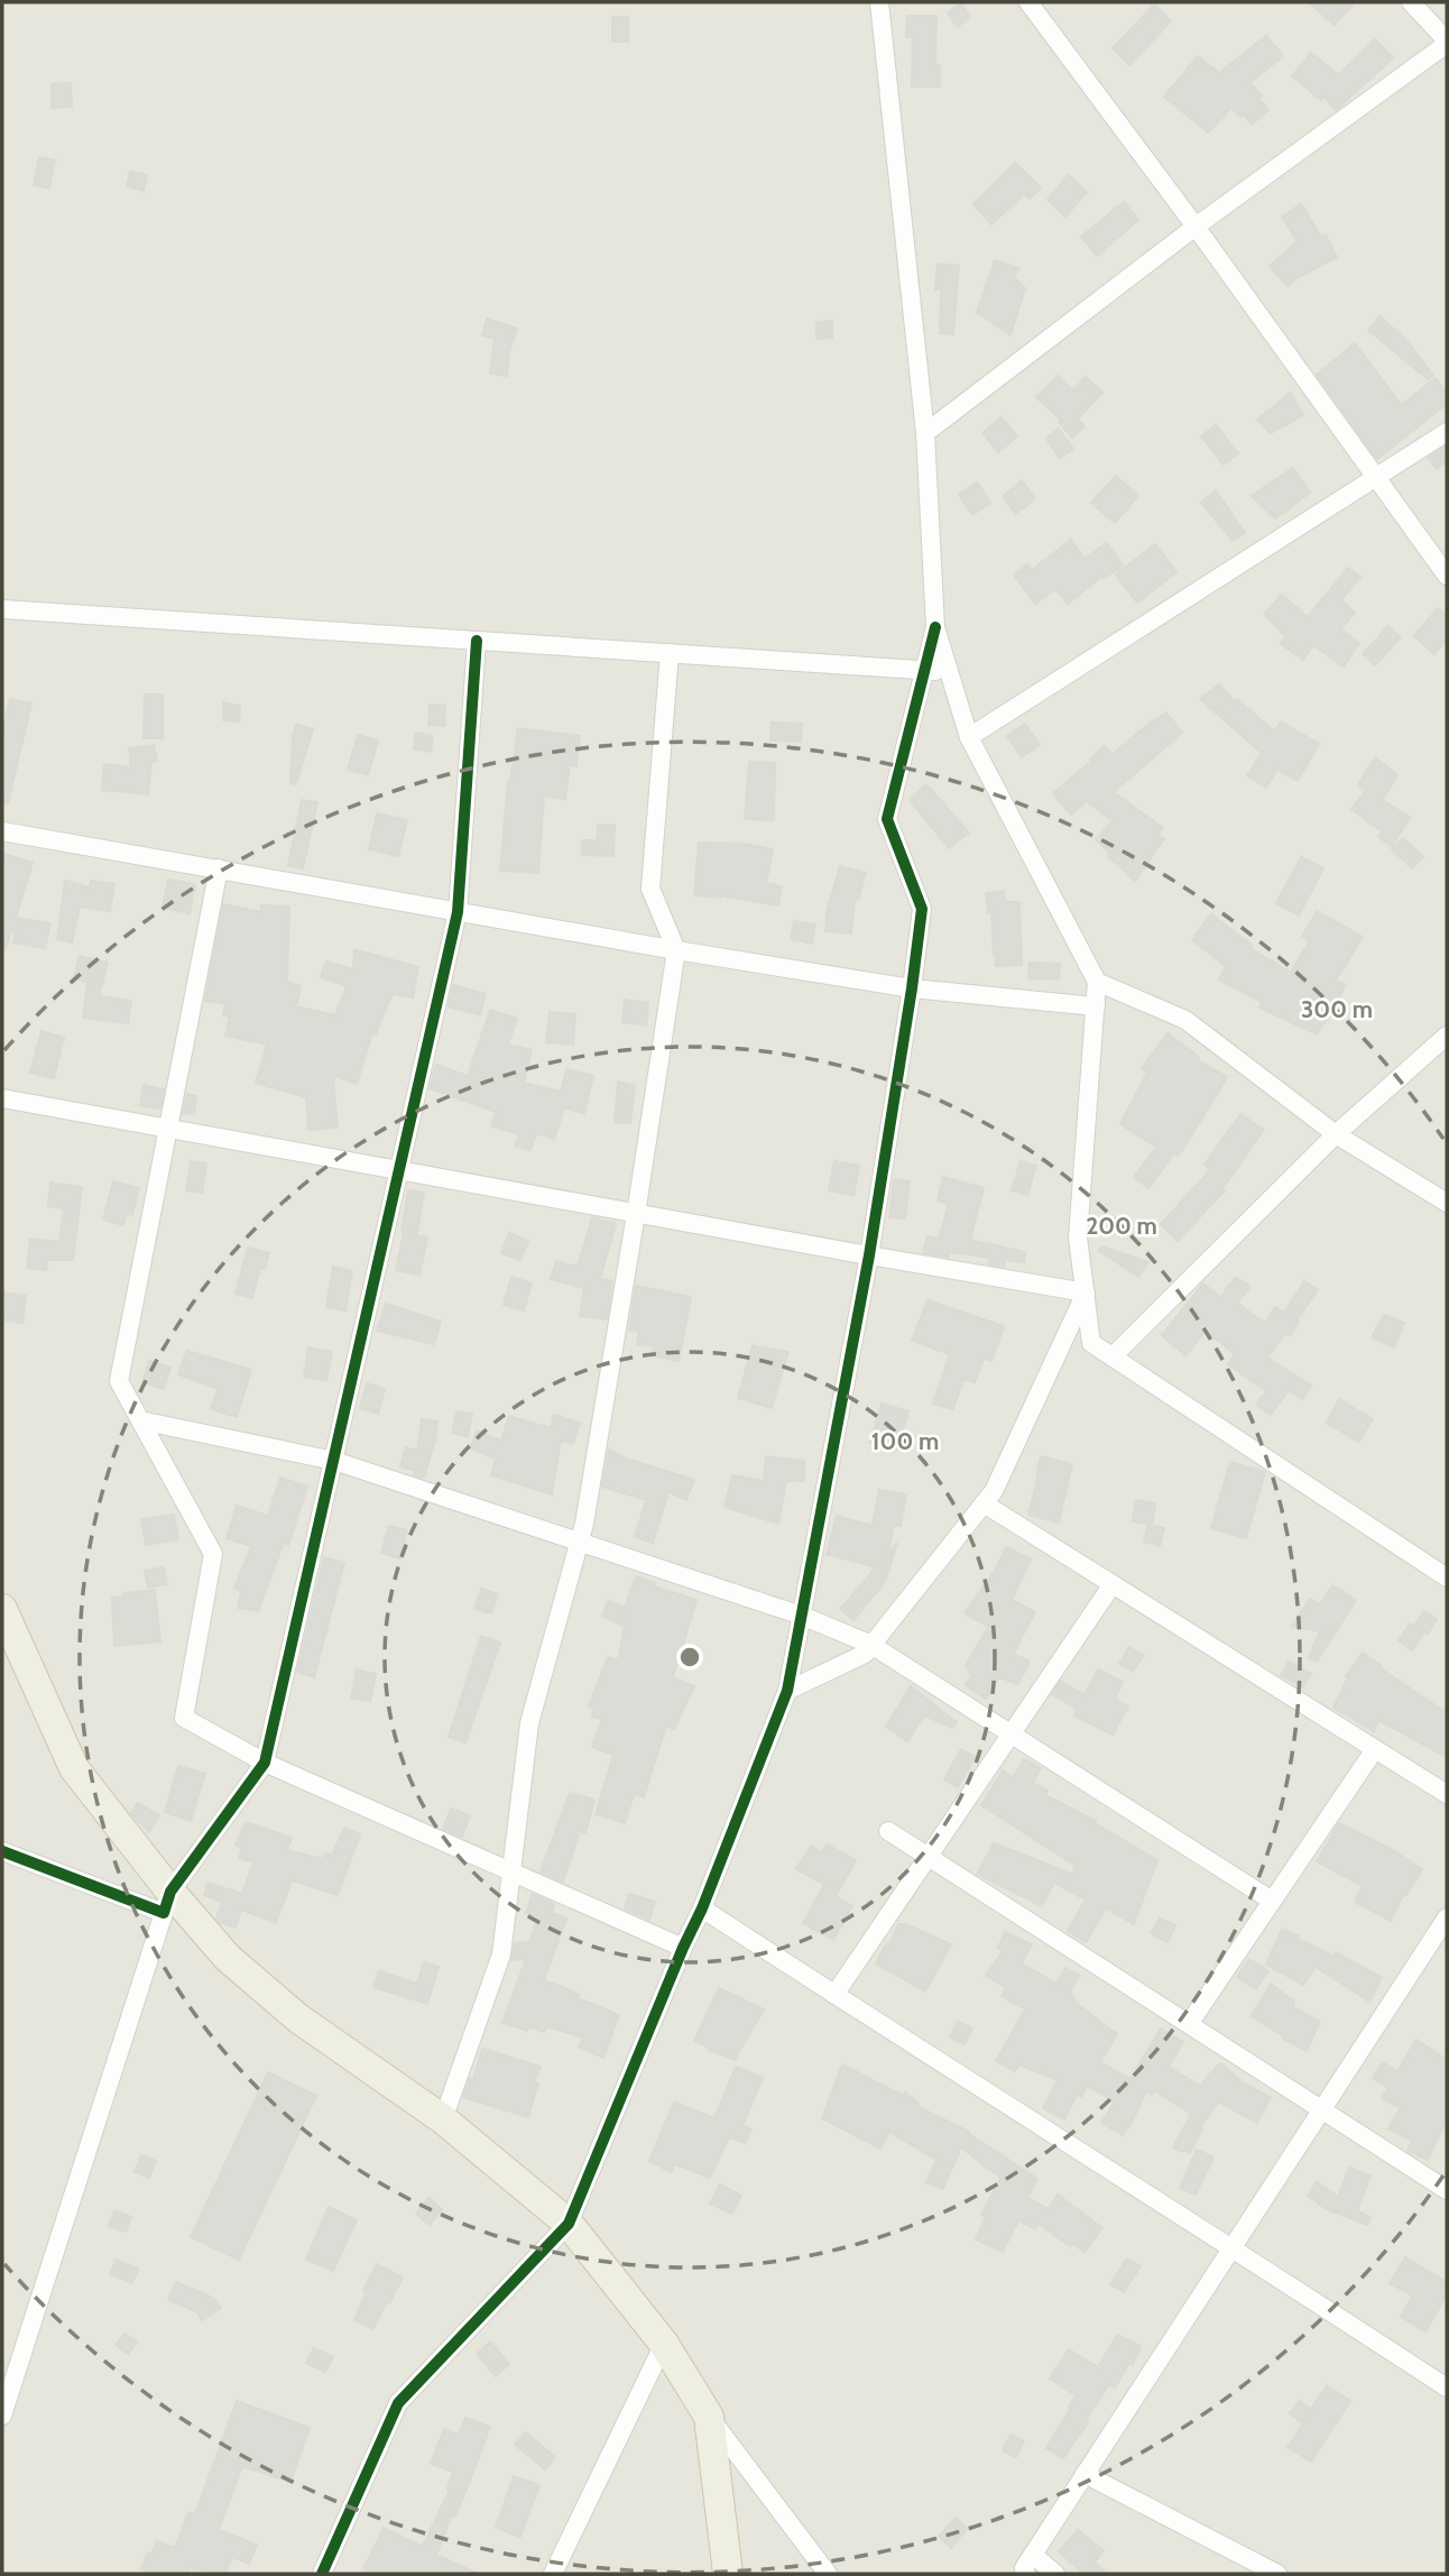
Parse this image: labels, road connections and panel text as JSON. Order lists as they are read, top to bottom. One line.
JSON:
{"rings":["300 m","200 m","100 m"]}
